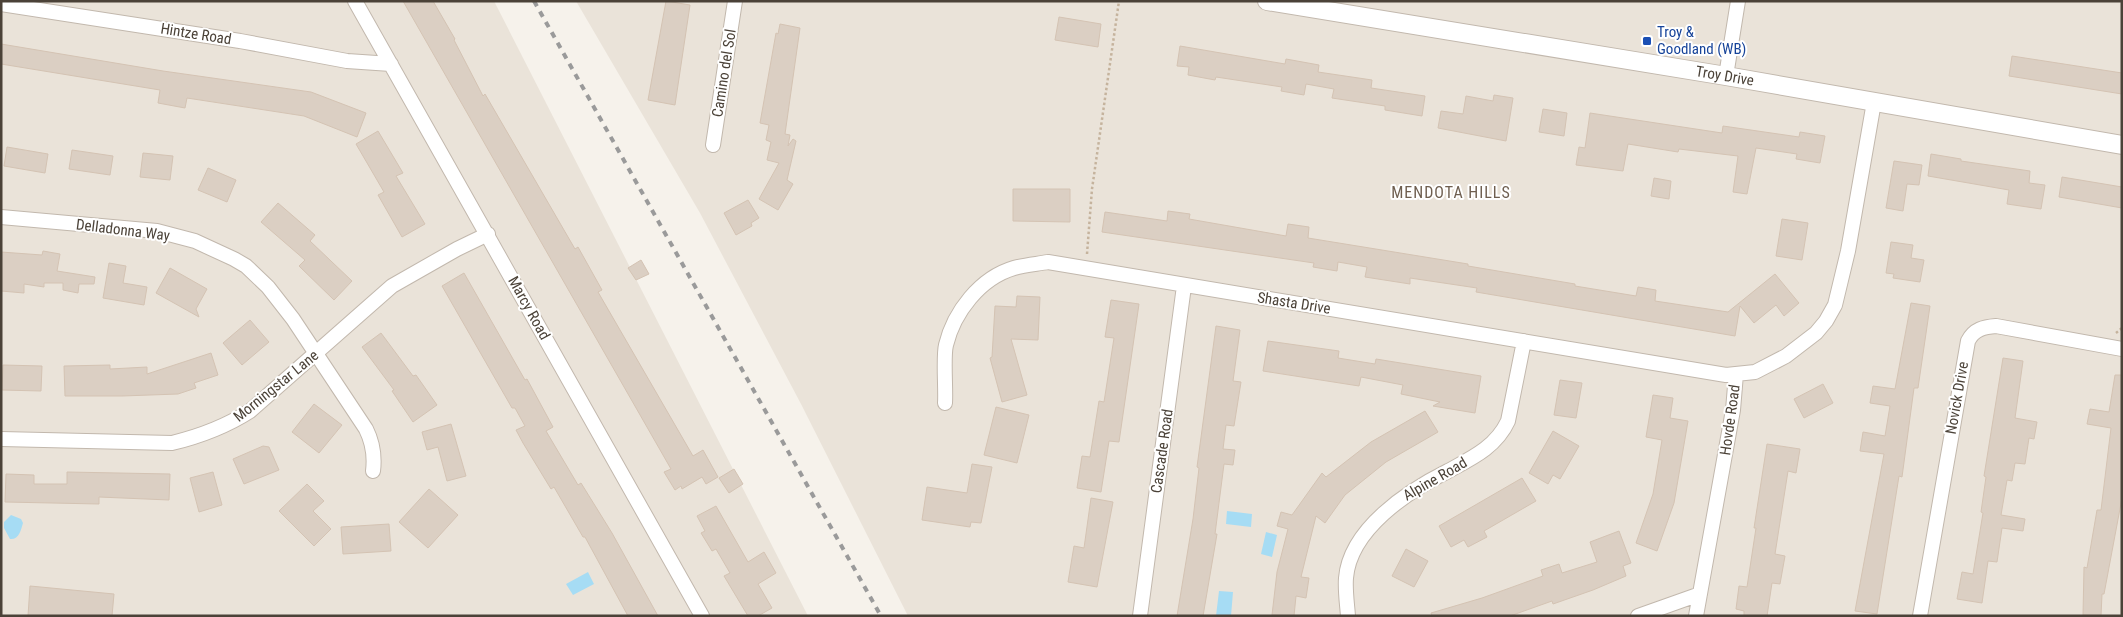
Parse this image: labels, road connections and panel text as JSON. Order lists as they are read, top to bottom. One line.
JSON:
{"streets":{"street":["Hintze Road","Camino del Sol","Troy Drive","Delladonna Way","Shasta Drive","Marcy Road","Morningstar Lane","Novick Drive","Hovde Road","Cascade Road","Alpine Road"]},"crossings":[["Hintze Road","Marcy Road"],["Troy Drive","Hovde Road"],["Delladonna Way","Morningstar Lane"],["Shasta Drive","Hovde Road"],["Shasta Drive","Cascade Road"],["Shasta Drive","Alpine Road"],["Marcy Road","Morningstar Lane"]],"districts":["MENDOTA HILLS"],"places":{"transit":["Troy & Goodland (WB)"]}}
